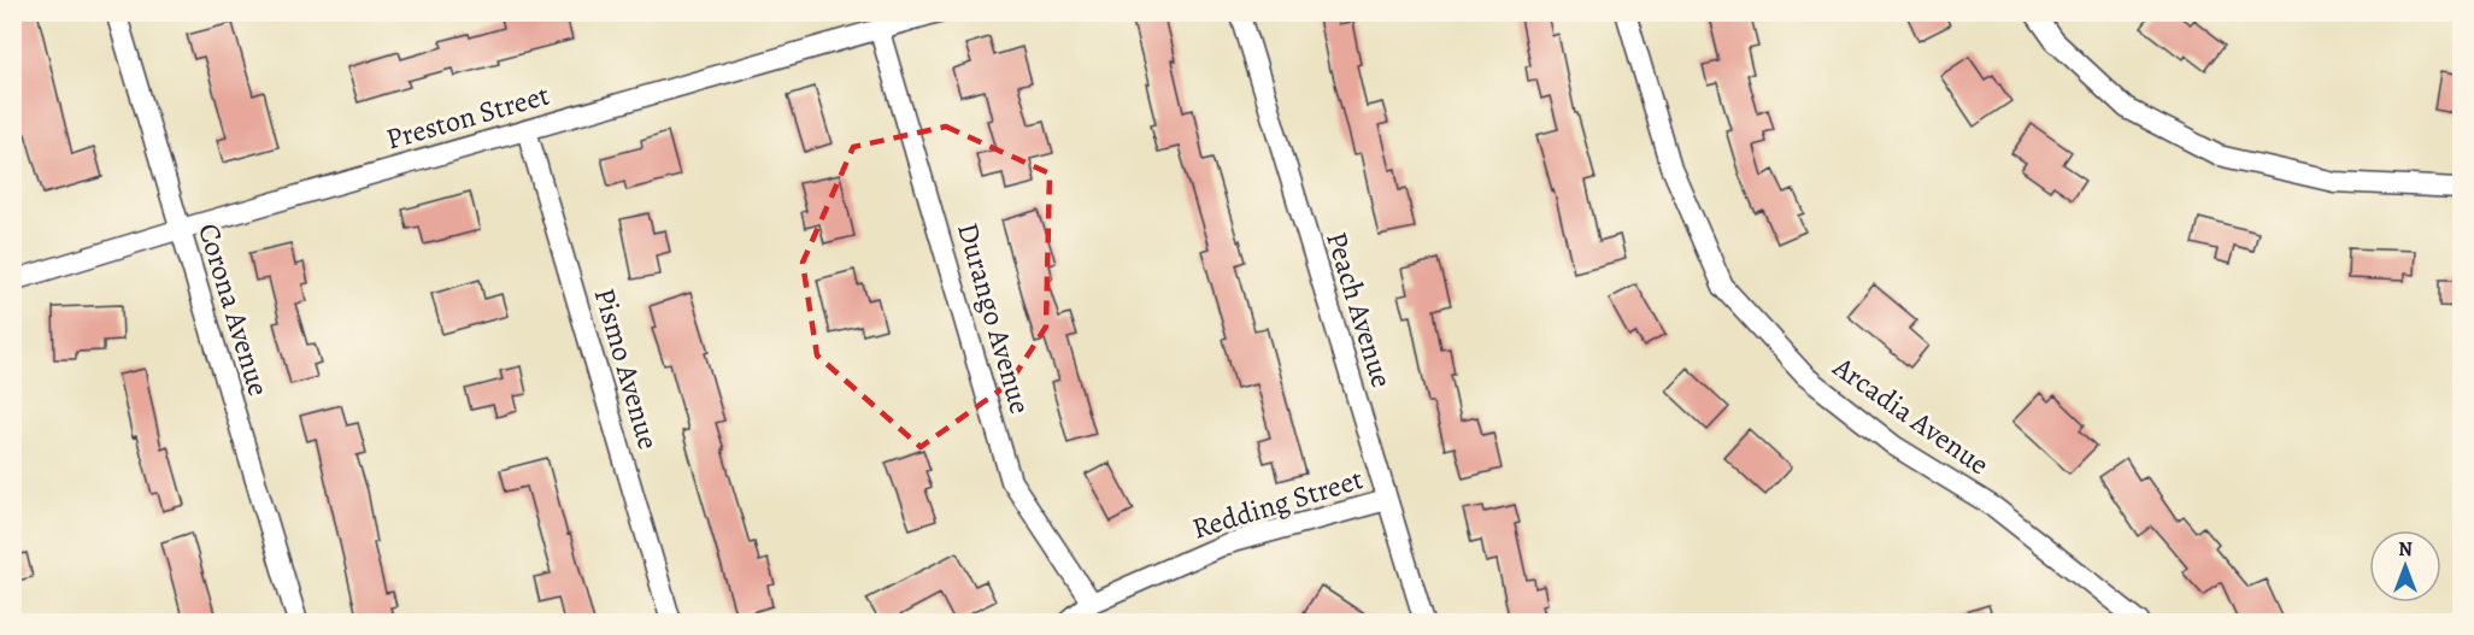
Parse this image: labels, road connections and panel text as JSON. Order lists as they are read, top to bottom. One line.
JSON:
{"streets":{"street":["Preston Street","Corona Avenue","Peach Avenue","Durango Avenue","Pismo Avenue","Arcadia Avenue","Redding Street"]},"crossings":[["Preston Street","Corona Avenue"],["Preston Street","Durango Avenue"],["Preston Street","Pismo Avenue"],["Peach Avenue","Redding Street"],["Durango Avenue","Redding Street"]],"north":"top"}
